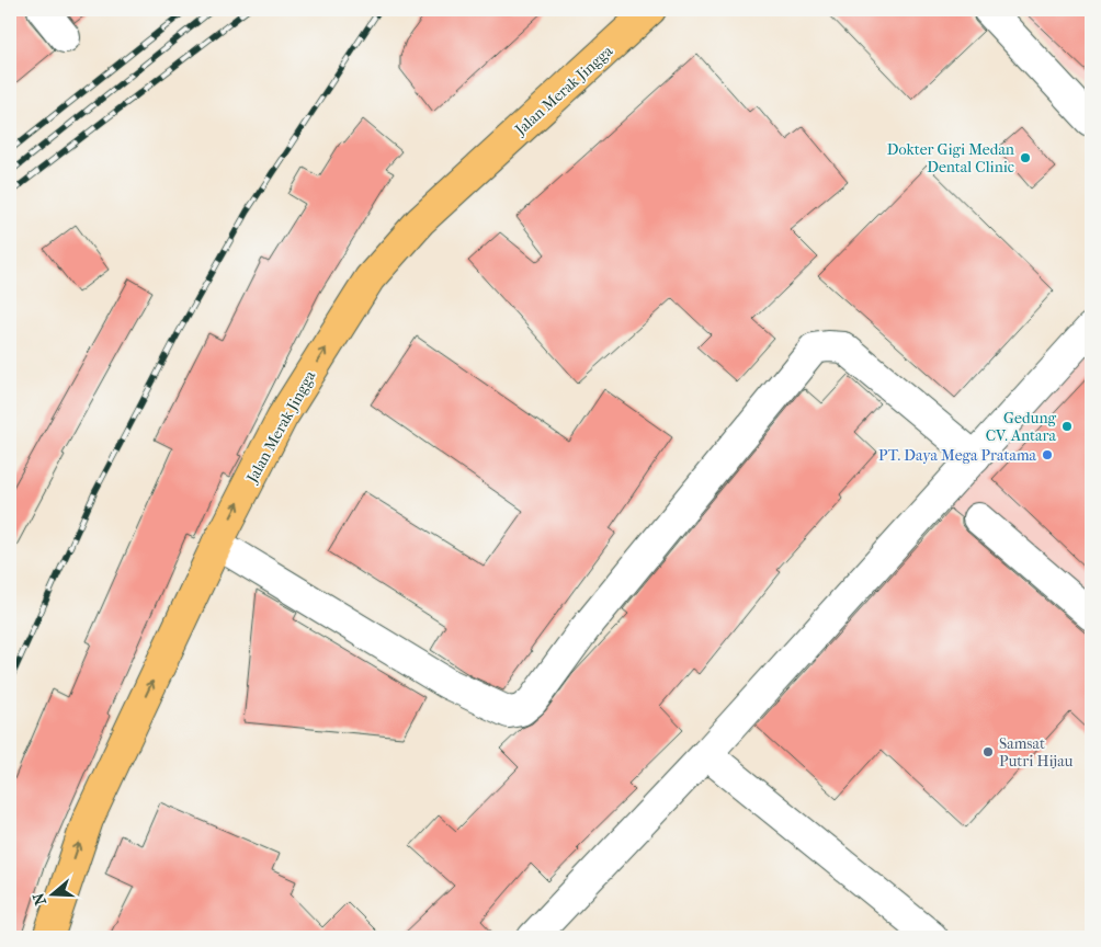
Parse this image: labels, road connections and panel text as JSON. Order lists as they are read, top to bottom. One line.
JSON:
{"streets":{"main road":["Jalan Merak Jingga"]},"one_way":["Jalan Merak Jingga"],"places":["Dokter Gigi Medan Dental Clinic","Gedung CV. Antara","PT. Daya Mega Pratama","Samsat Putri Hijau"],"north":"left"}
